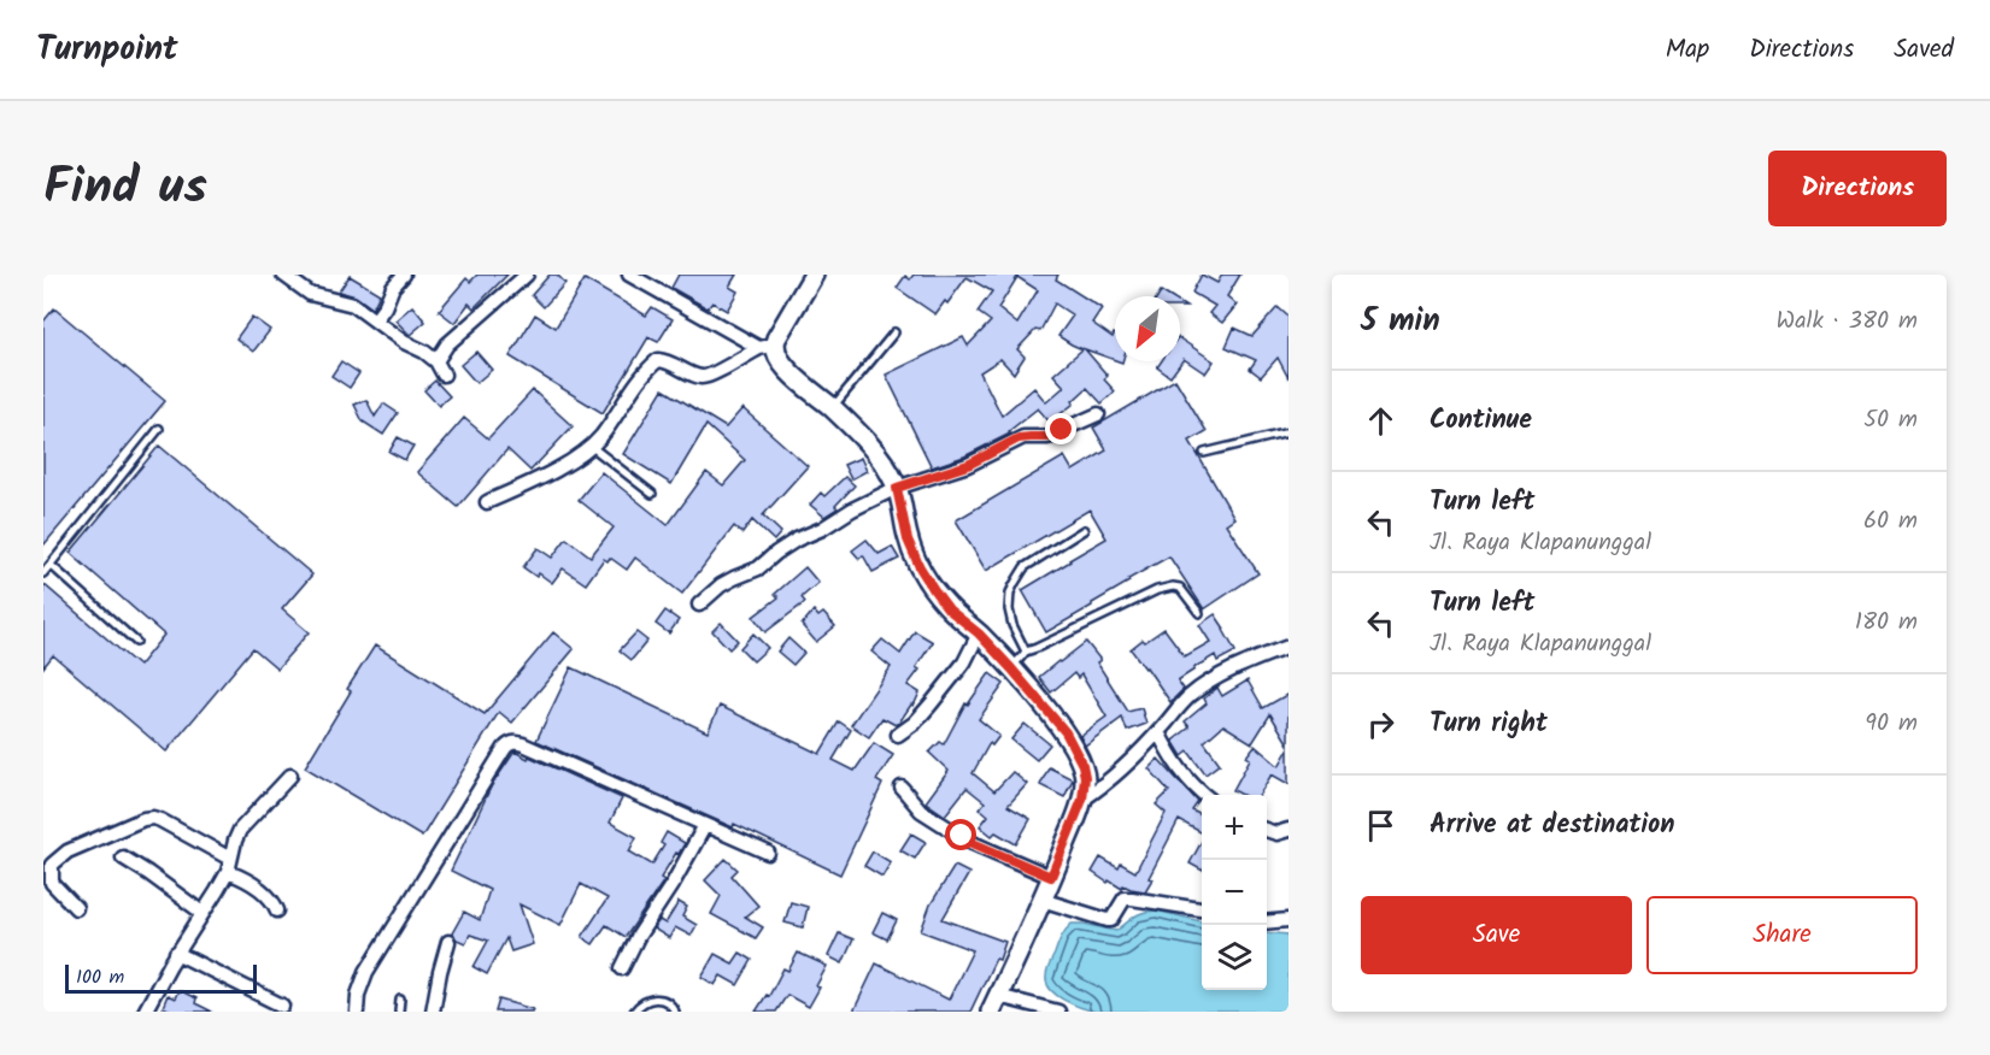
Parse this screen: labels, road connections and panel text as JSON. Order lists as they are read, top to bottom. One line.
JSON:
{"scale_bar":"100 m","north":"bottom left","page":{"header":"Turnpoint","nav":["Map","Directions","Saved"],"title":"Find us","buttons":["Directions",["Save","Share"]],"heading":["5 min","Walk · 380 m"],"list":[["Continue","50 m"],["Turn left","Jl. Raya Klapanunggal","60 m"],["Turn left","Jl. Raya Klapanunggal","180 m"],["Turn right","90 m"],"Arrive at destination"],"map_buttons":["+","−"],"scale":"100 m"}}
